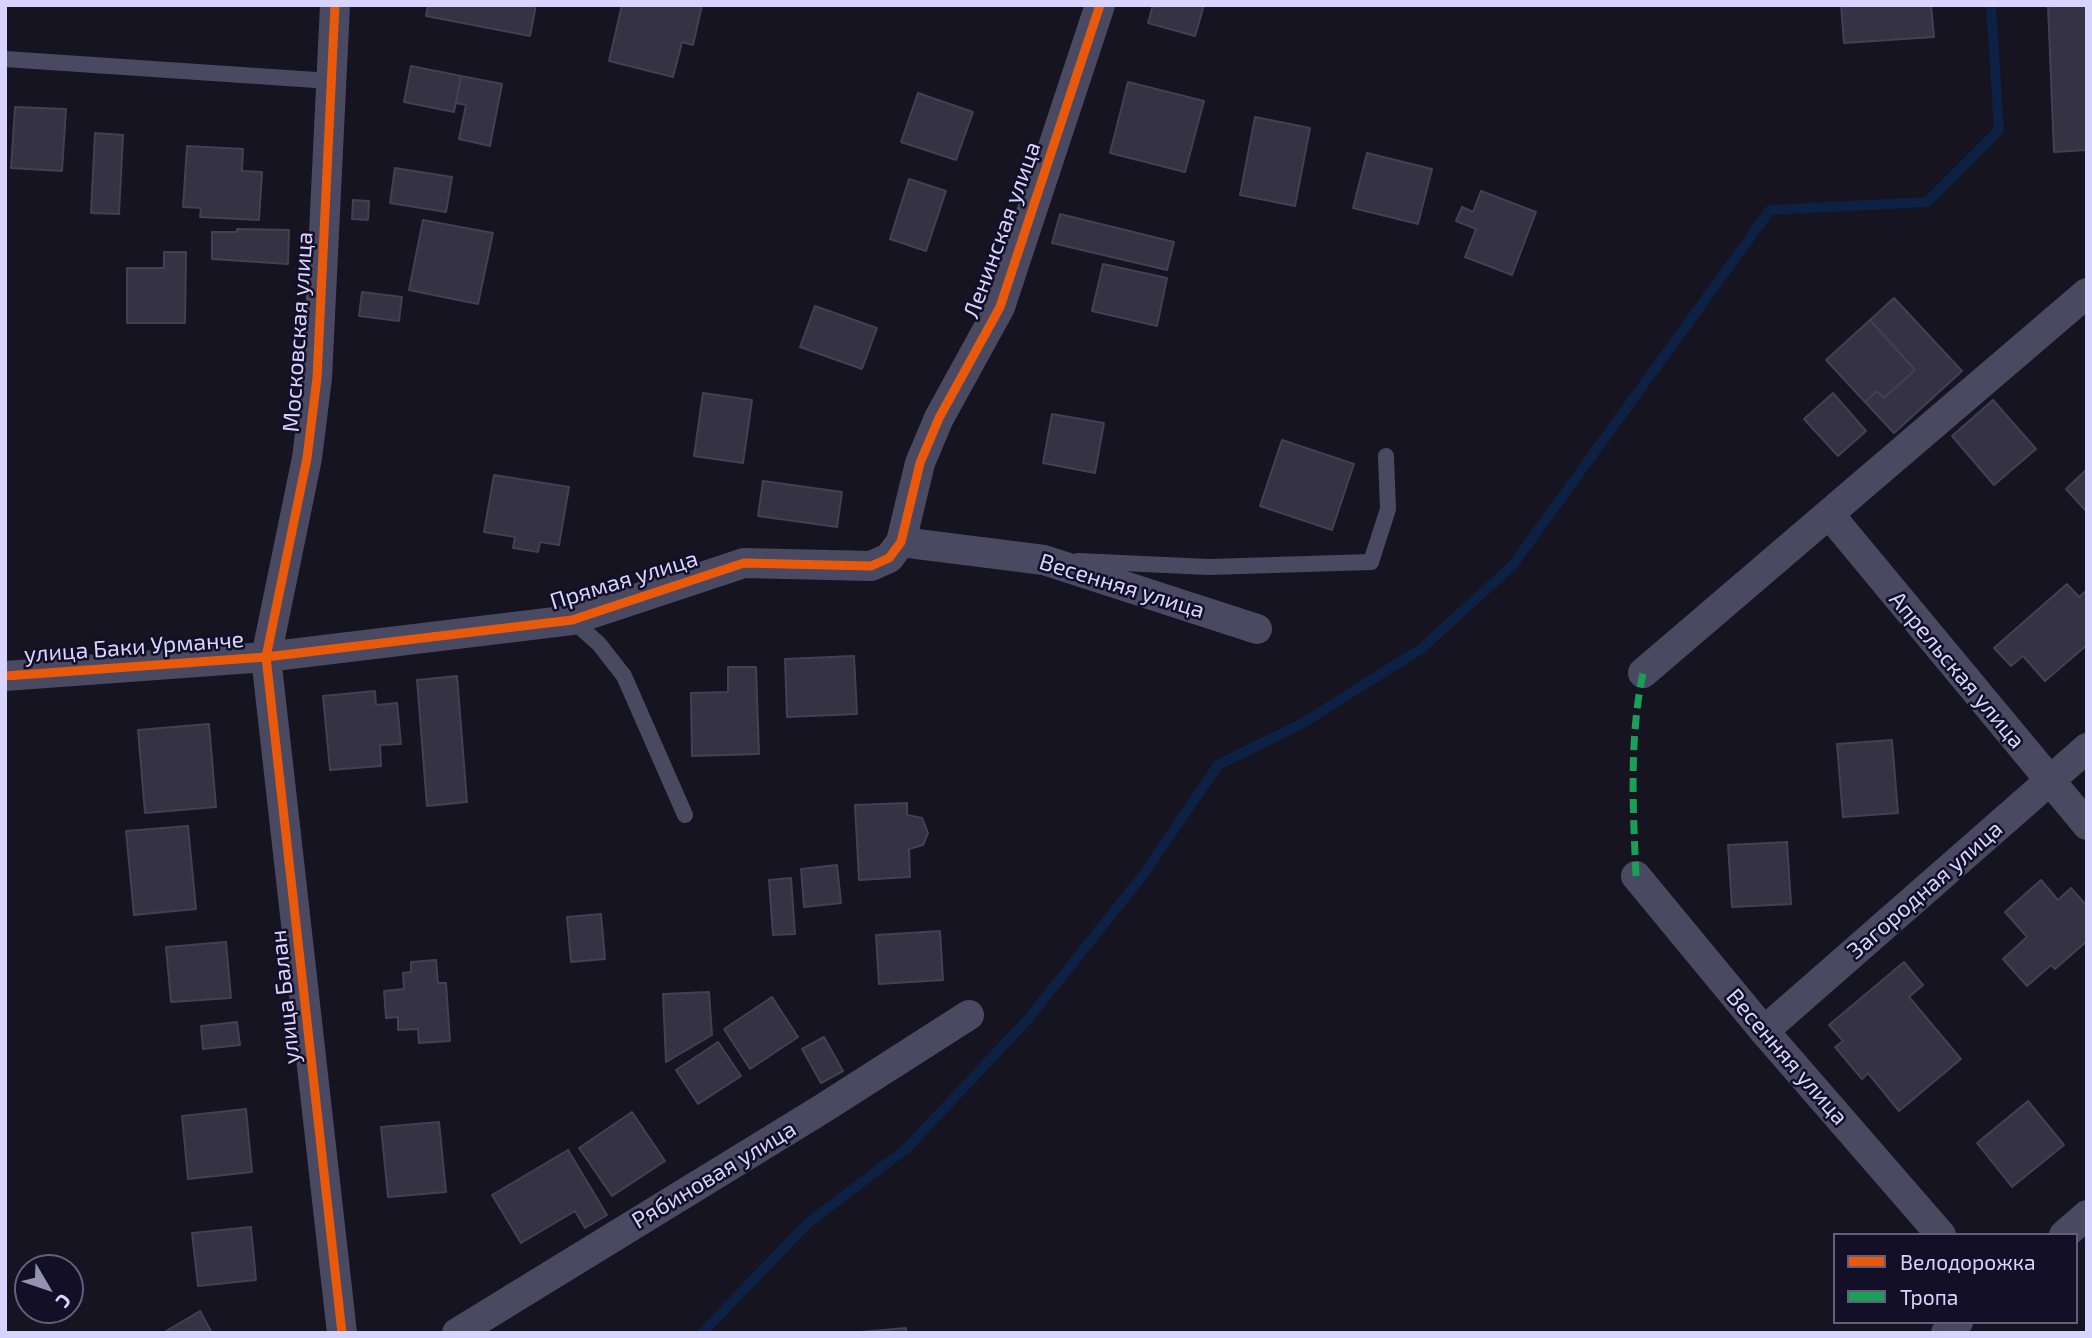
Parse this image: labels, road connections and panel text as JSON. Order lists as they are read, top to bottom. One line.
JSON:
{"streets":{"street":["Ленинская улица","Московская улица","Прямая улица","Весенняя улица","улица Баки Урманче","Апрельская улица","Загородная улица","улица Балан","Рябиновая улица"]},"crossings":[["Ленинская улица","Прямая улица"],["Ленинская улица","Весенняя улица"],["Московская улица","Прямая улица"],["Московская улица","улица Баки Урманче"],["Московская улица","улица Балан"],["Прямая улица","Весенняя улица"],["Прямая улица","улица Баки Урманче"],["Прямая улица","улица Балан"],["Весенняя улица","Загородная улица"],["улица Баки Урманче","улица Балан"],["Апрельская улица","Загородная улица"]],"legend":["Велодорожка","Тропа"],"north":"bottom right"}
